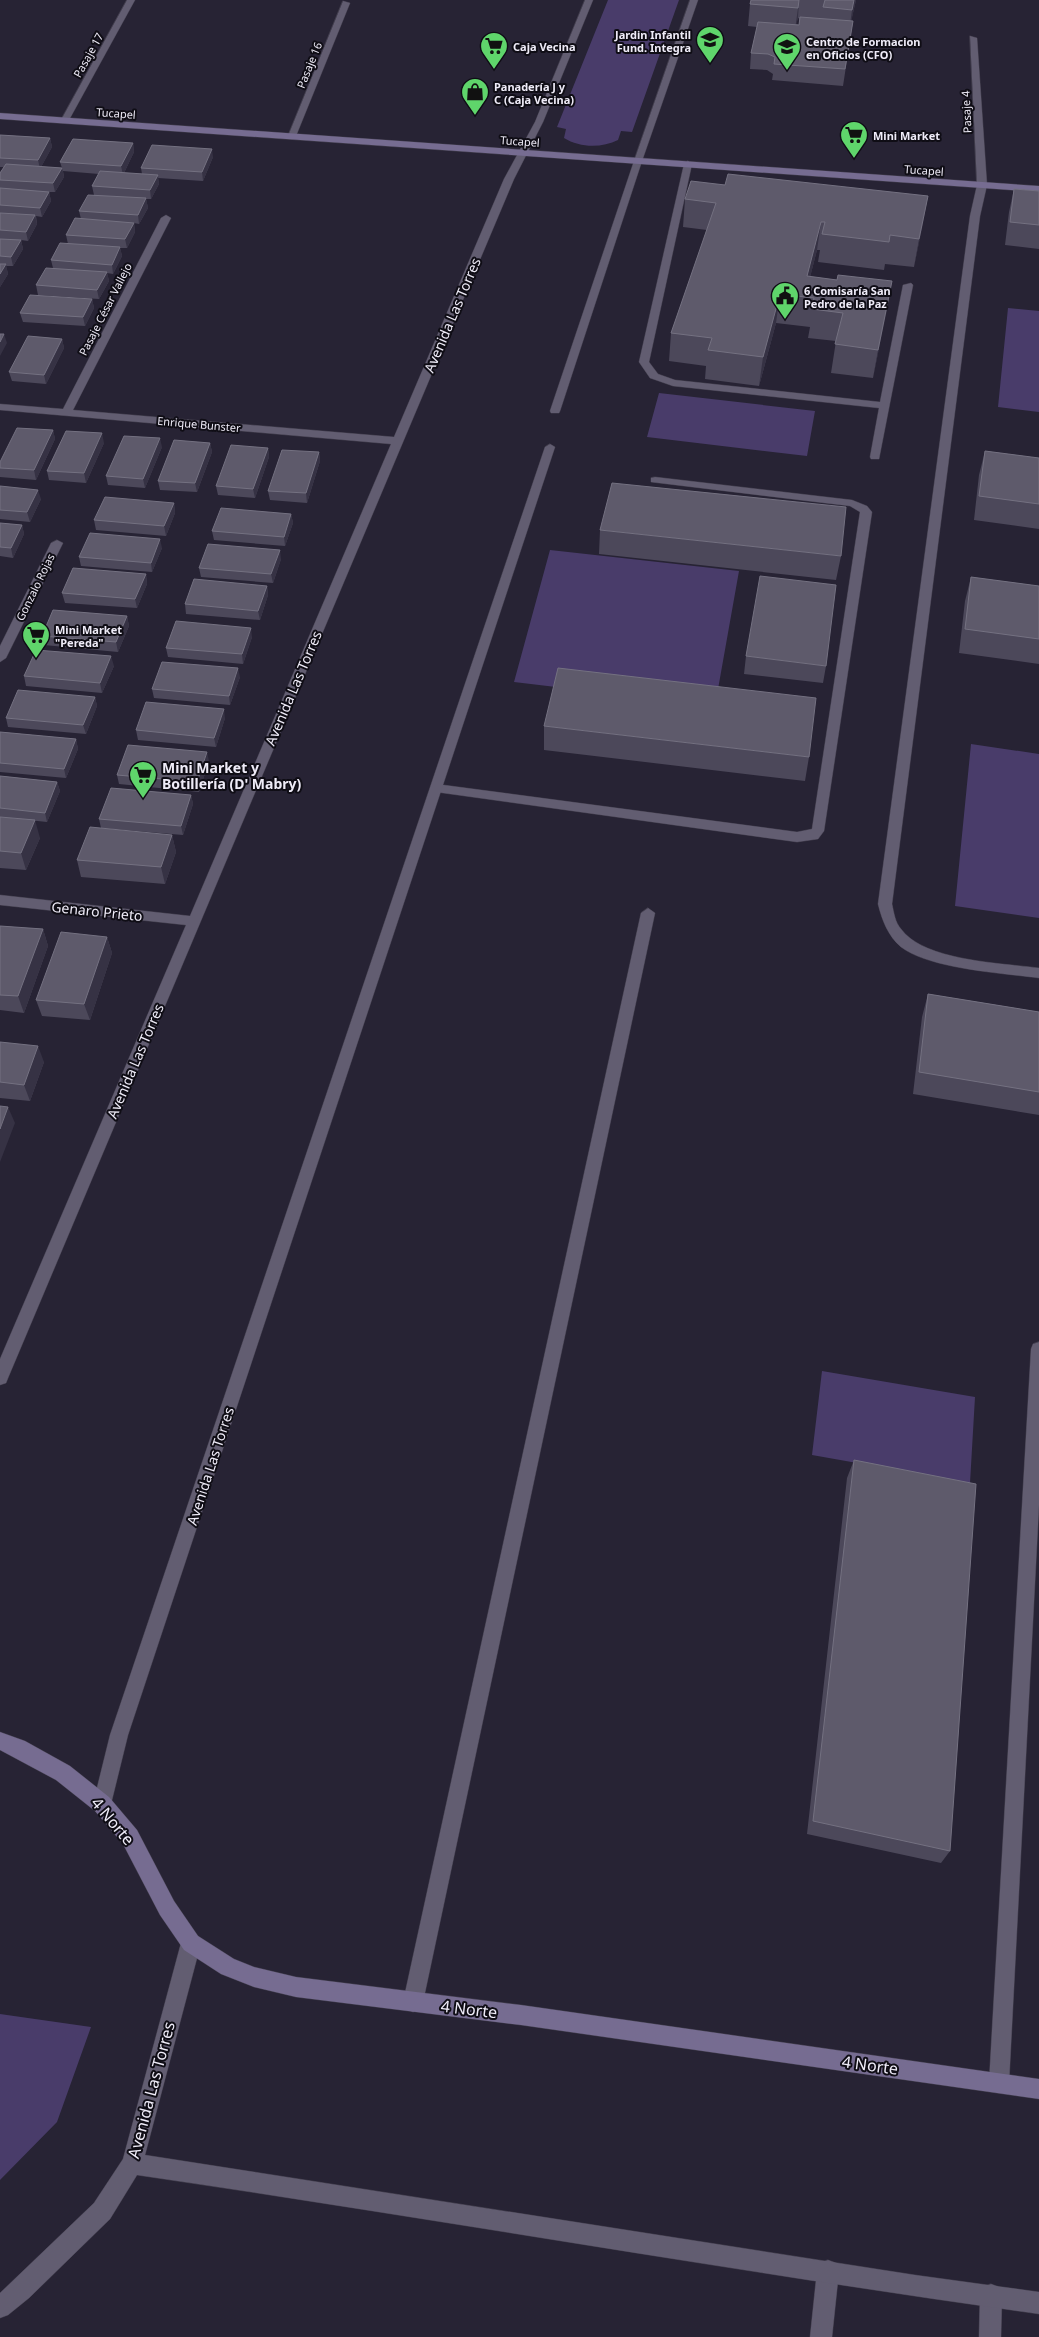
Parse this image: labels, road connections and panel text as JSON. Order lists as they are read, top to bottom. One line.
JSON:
{"streets":{"main road":["Tucapel","4 Norte"],"street":["Pasaje 17","Pasaje 16","Pasaje 4","Pasaje César Vallejo","Avenida Las Torres","Enrique Bunster","Gonzalo Rojas","Genaro Prieto"]},"crossings":[["Pasaje 17","Tucapel"],["Pasaje 16","Tucapel"],["Pasaje 4","Tucapel"],["Tucapel","Avenida Las Torres"],["Pasaje César Vallejo","Enrique Bunster"],["Avenida Las Torres","Enrique Bunster"],["Avenida Las Torres","Genaro Prieto"],["Avenida Las Torres","4 Norte"]],"places":{"school or university":["Jardin Infantil Fund. Integra","Centro de Formacion en Oficios (CFO)"],"supermarket":["Caja Vecina","Mini Market","Mini Market \"Pereda\"","Mini Market y Botillería (D' Mabry)"],"shop":["Panadería J y C (Caja Vecina)"],"public building":["6 Comisaría San Pedro de la Paz"]}}
